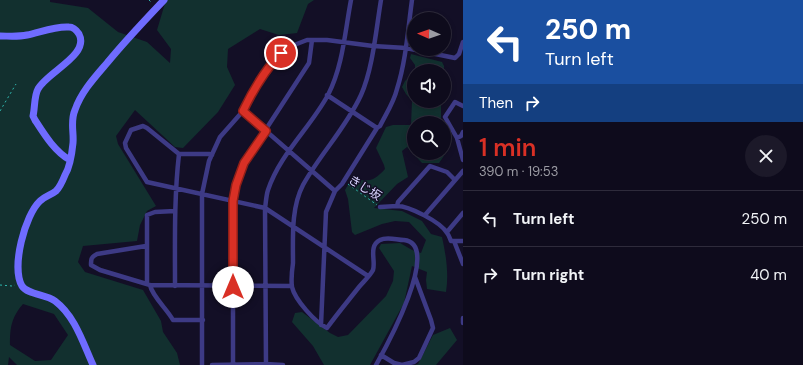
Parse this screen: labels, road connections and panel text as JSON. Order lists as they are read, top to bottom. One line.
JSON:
{"streets":{"path":["きじ坂"]},"north":"left","page":{"turn":["250 m","Turn left"],"then":"Then","heading":["1 min","390 m · 19:53"],"list":[{"name":"Turn left","value":"250 m"},{"name":"Turn right","value":"40 m"}]}}
